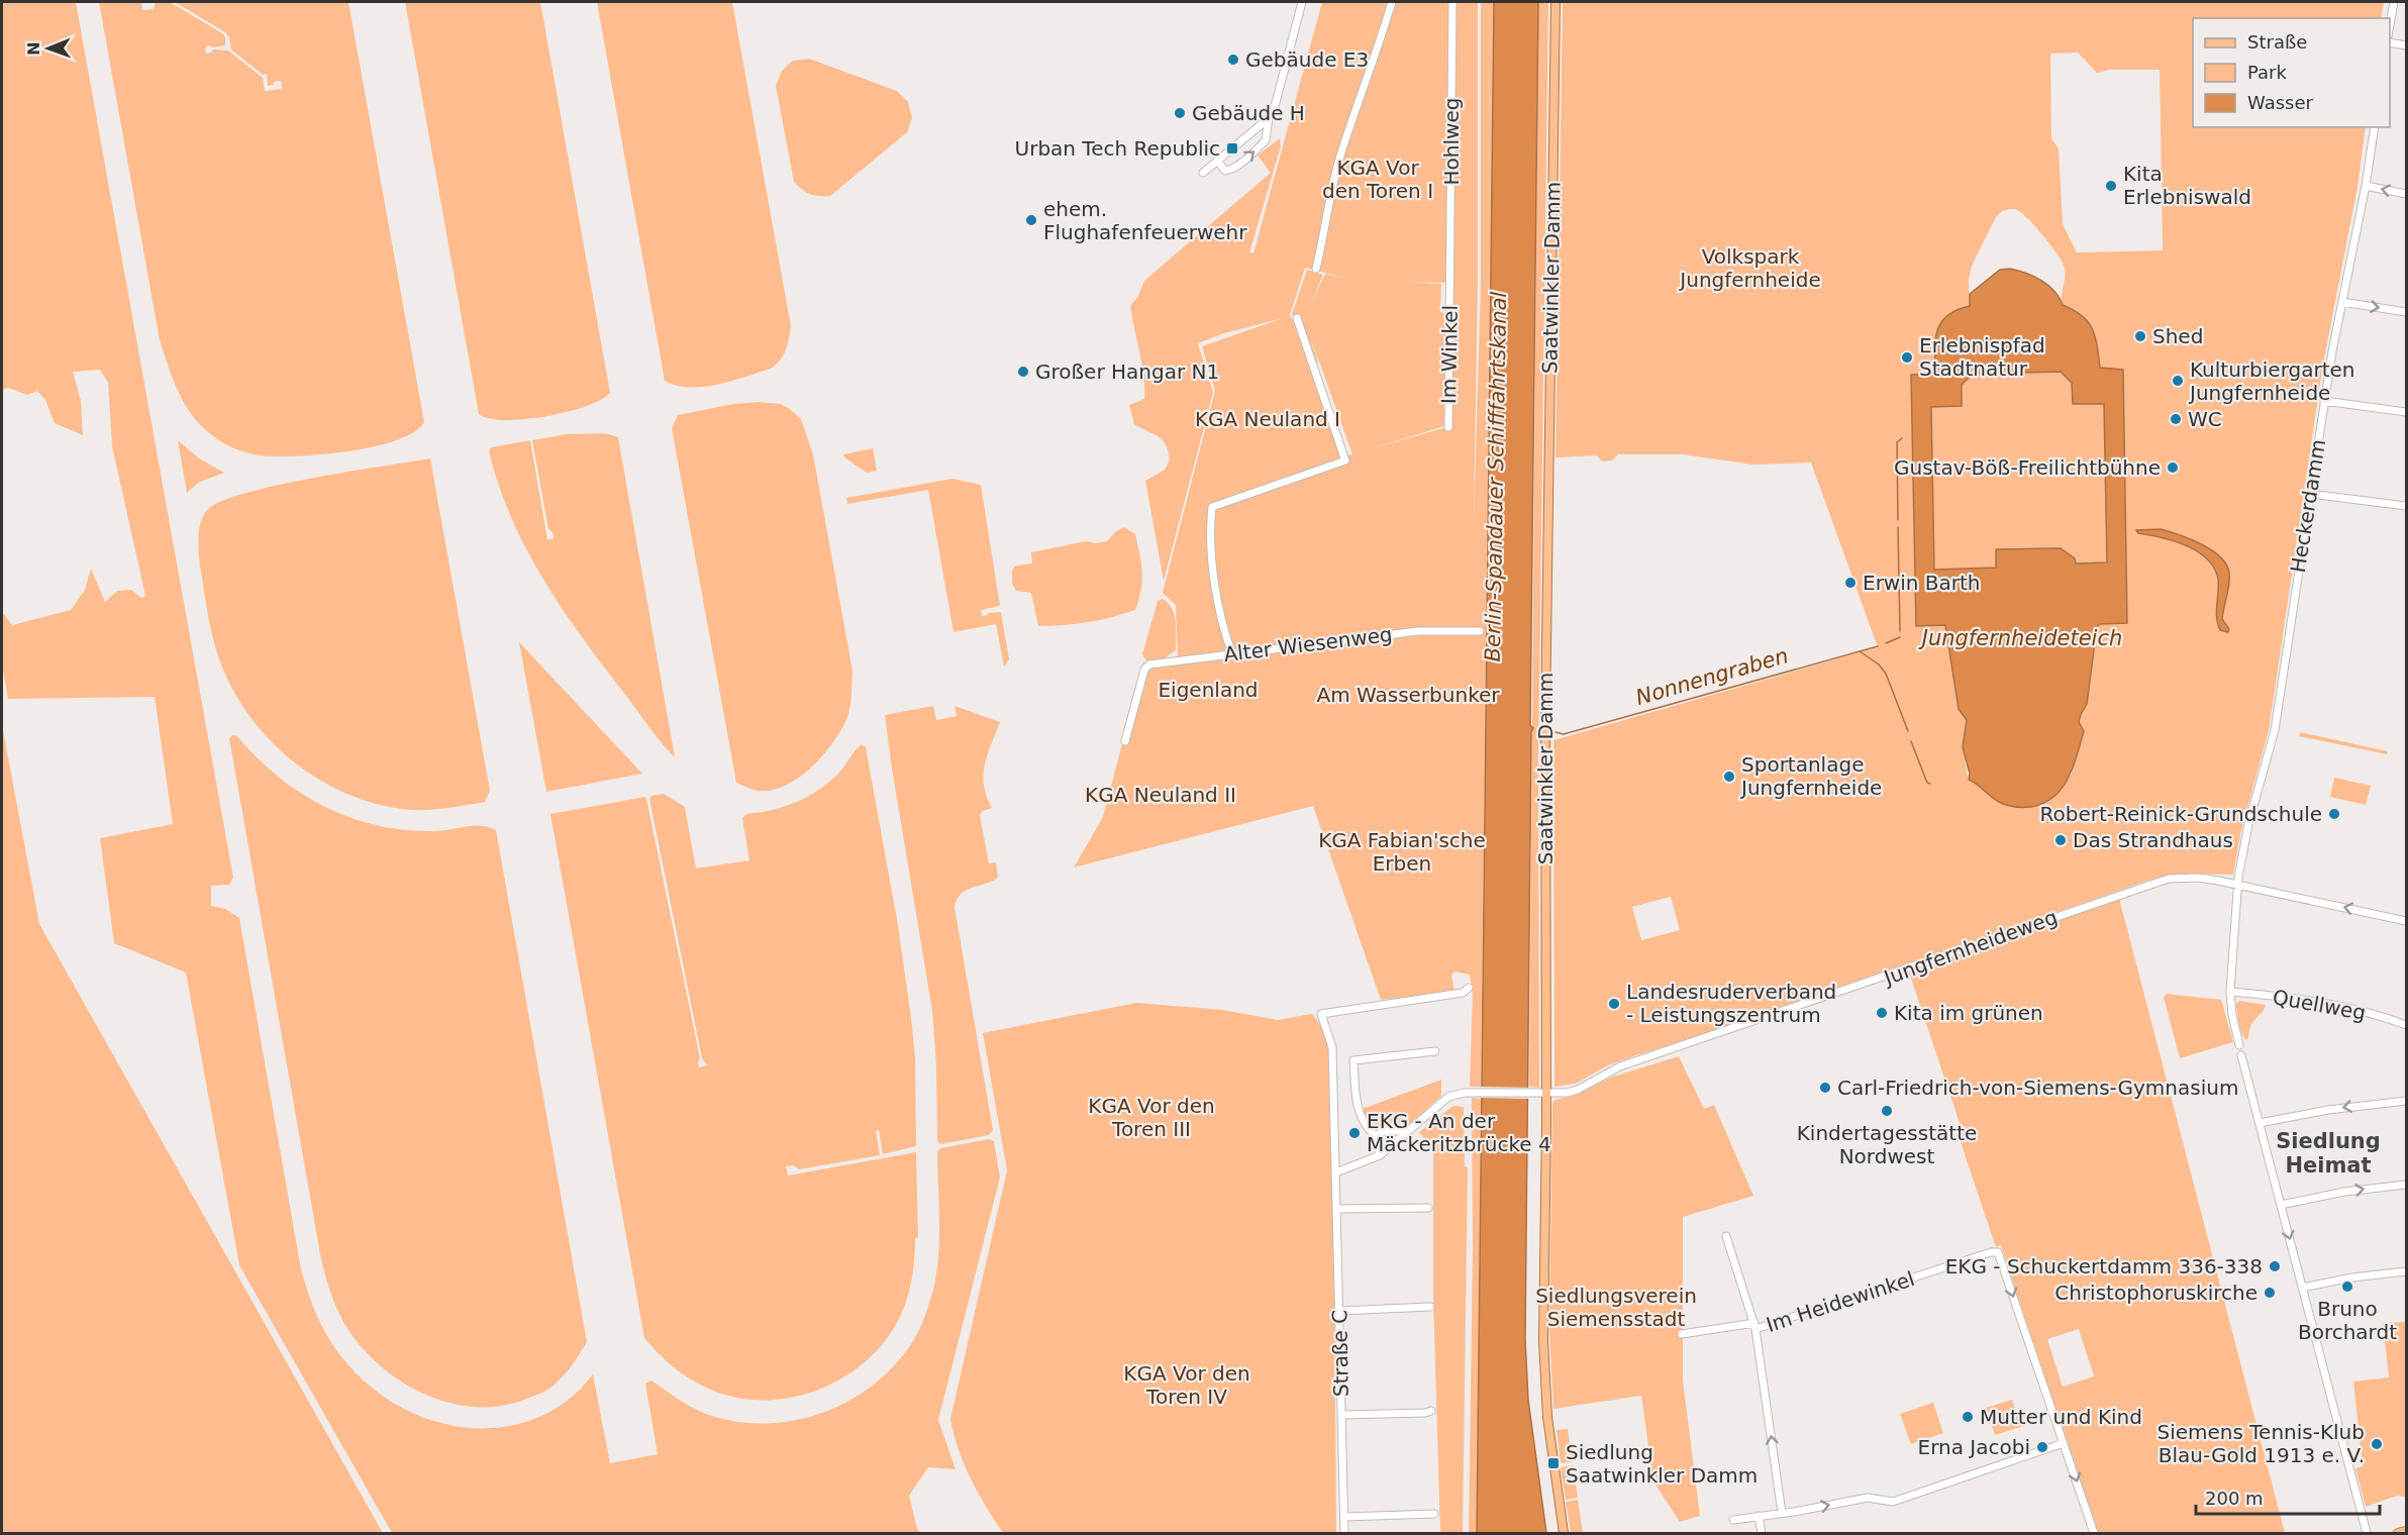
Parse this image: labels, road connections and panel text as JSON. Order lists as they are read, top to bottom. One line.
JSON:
{"streets":{"main road":["Saatwinkler Damm"],"street":["Hohlweg","Im Winkel","Heckerdamm","Alter Wiesenweg","Jungfernheideweg","Quellweg","Im Heidewinkel","Straße C"]},"crossings":[["Hohlweg","Im Winkel"],["Saatwinkler Damm","Jungfernheideweg"],["Heckerdamm","Jungfernheideweg"],["Heckerdamm","Quellweg"]],"districts":["Siedlung Heimat"],"water":["Berlin-Spandauer Schifffahrtskanal","Jungfernheideteich","Nonnengraben"],"parks":["KGA Vor den Toren I","Volkspark Jungfernheide","KGA Neuland I","Eigenland","Am Wasserbunker","KGA Neuland II","KGA Fabian'sche Erben","KGA Vor den Toren III","Siedlungsverein Siemensstadt","KGA Vor den Toren IV"],"places":{"other":["Gebäude E3","Gebäude H","Kita Erlebniswald","ehem. Flughafenfeuerwehr","Shed","Erlebnispfad Stadtnatur","Großer Hangar N1","Kulturbiergarten Jungfernheide","WC","Gustav-Böß-Freilichtbühne","Erwin Barth","Sportanlage Jungfernheide","Robert-Reinick-Grundschule","Das Strandhaus","Landesruderverband - Leistungszentrum","Kita im grünen","Carl-Friedrich-von-Siemens-Gymnasium","Kindertagesstätte Nordwest","EKG - An der Mäckeritzbrücke 4","EKG - Schuckertdamm 336-338","Bruno Borchardt","Christophoruskirche","Mutter und Kind","Siemens Tennis-Klub Blau-Gold 1913 e. V.","Erna Jacobi"],"transit":["Urban Tech Republic","Siedlung Saatwinkler Damm"]},"legend":["Straße","Park","Wasser"],"scale_bar":"200 m","north":"left"}
